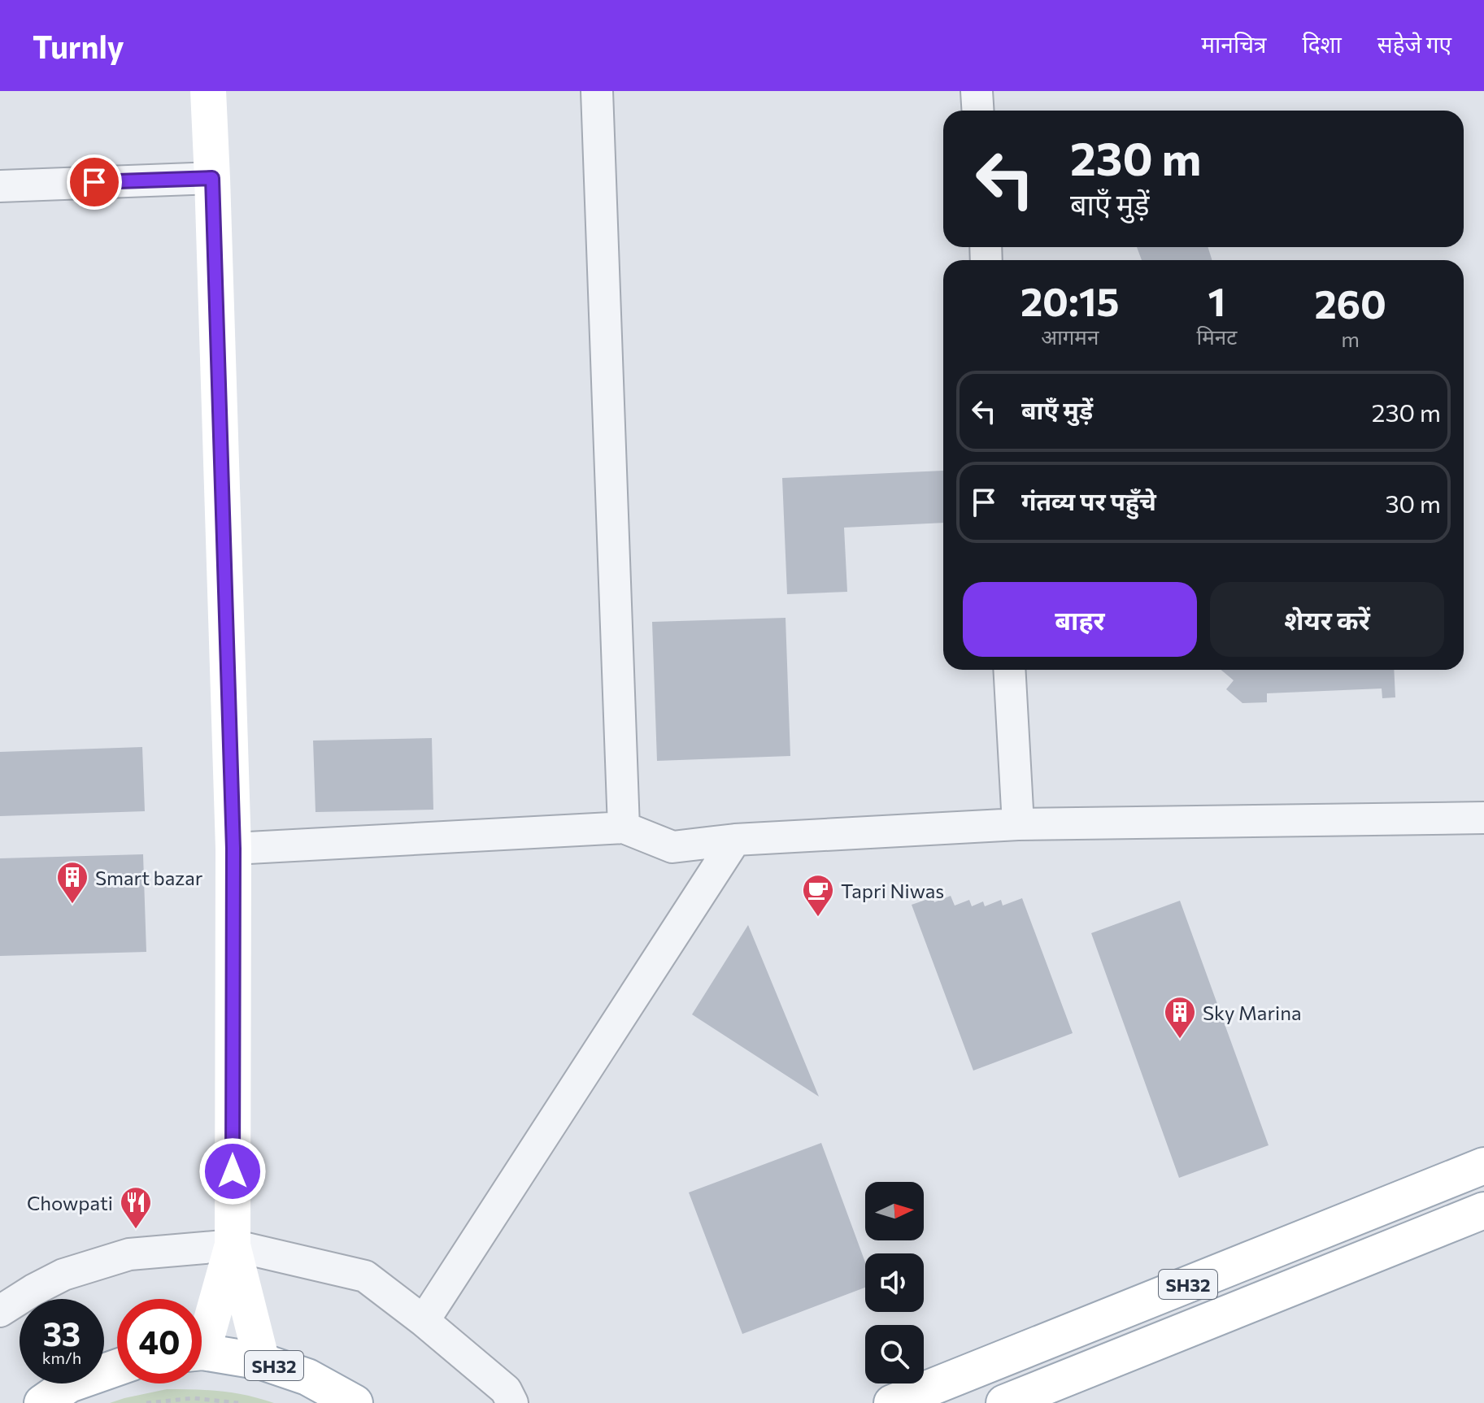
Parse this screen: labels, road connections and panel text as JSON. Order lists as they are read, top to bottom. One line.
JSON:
{"streets":{"main road":["SH32"]},"places":{"building":["Smart bazar","Sky Marina"],"cafe":["Tapri Niwas"],"restaurant":["Chowpati"]},"north":"right","page":{"header":"Turnly","nav":["मानचित्र","दिशा","सहेजे गए"],"turn":["230 m","बाएँ मुड़ें"],"eta":["20:15","आगमन","1","मिनट","260","m"],"list":[{"name":"बाएँ मुड़ें","value":"230 m"},{"name":"गंतव्य पर पहुँचे","value":"30 m"}],"buttons":["बाहर","शेयर करें"],"speed":"33 km/h","limit":"40"}}
